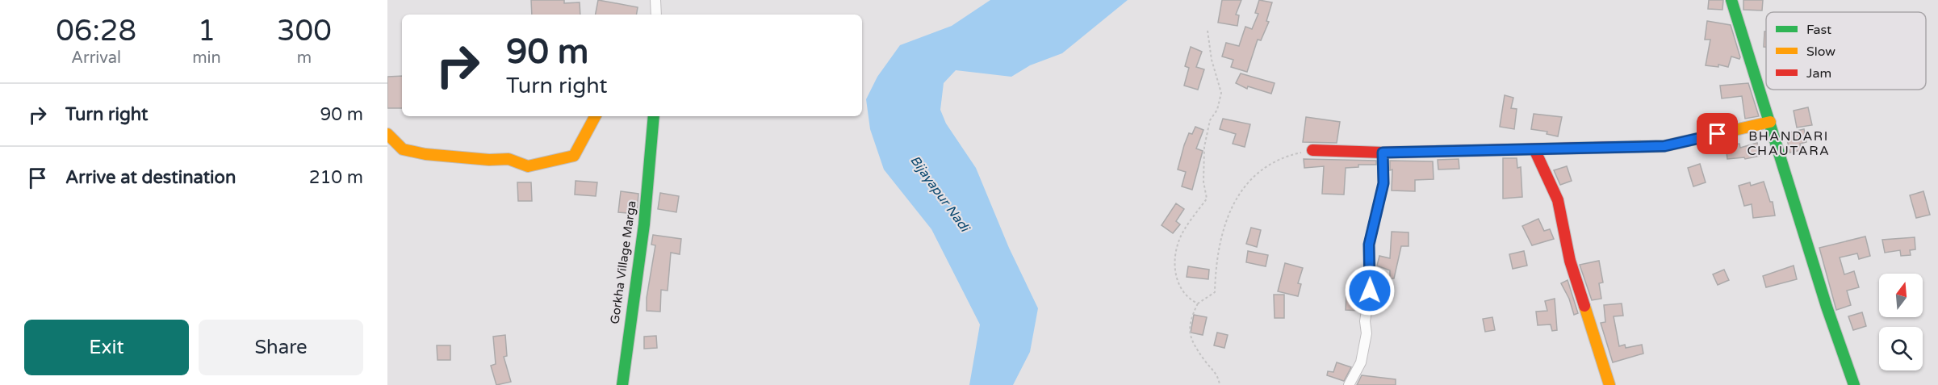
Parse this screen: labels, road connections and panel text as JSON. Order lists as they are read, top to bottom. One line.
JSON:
{"streets":{"street":["Gorkha Village Marga"]},"districts":["BHANDARI CHAUTARA"],"water":["Bijayapur Nadi"],"legend":["Fast","Slow","Jam"],"north":"top","page":{"eta":["06:28","Arrival","1","min","300","m"],"turn":["90 m","Turn right"],"list":[{"name":"Turn right","value":"90 m"},{"name":"Arrive at destination","value":"210 m"}],"buttons":["Exit","Share"]}}
